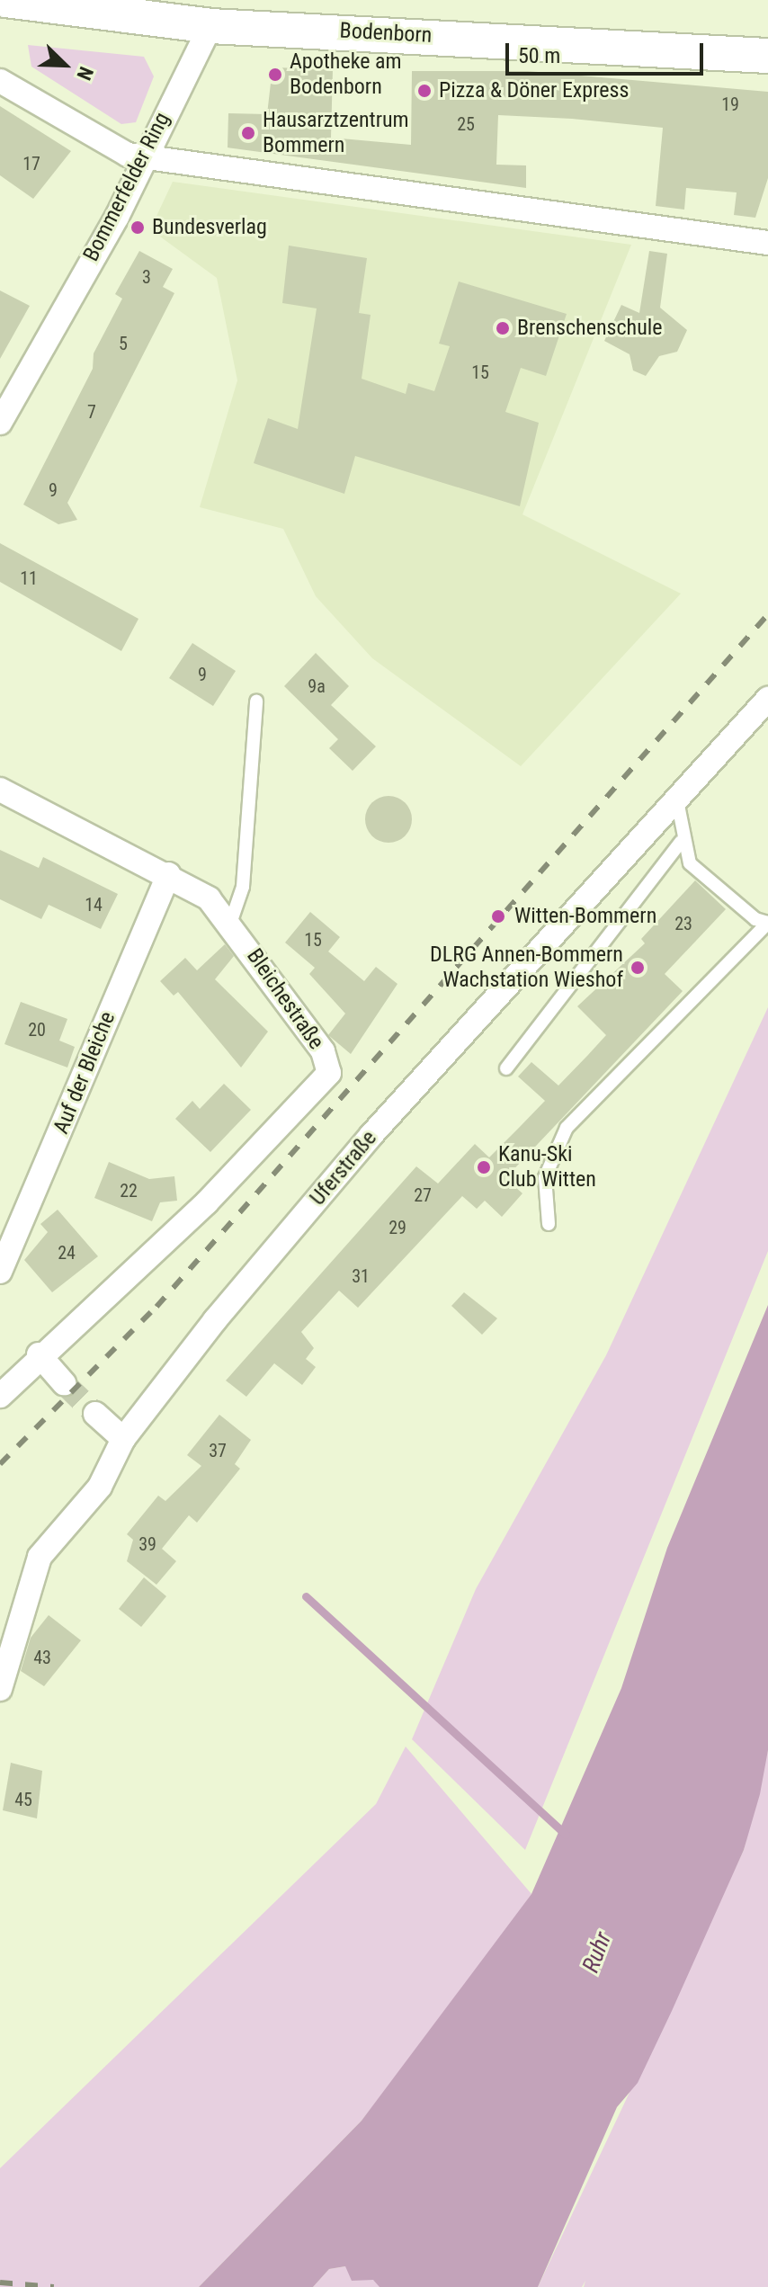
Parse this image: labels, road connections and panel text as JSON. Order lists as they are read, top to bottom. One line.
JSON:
{"streets":{"main road":["Bodenborn"],"street":["Bommerfelder Ring","Bleichestraße","Auf der Bleiche","Uferstraße"]},"crossings":[["Bodenborn","Bommerfelder Ring"],["Bleichestraße","Auf der Bleiche"]],"water":["Ruhr"],"places":["Apotheke am Bodenborn","Pizza & Döner Express","Hausarztzentrum Bommern","Bundesverlag","Brenschenschule","Witten-Bommern","DLRG Annen-Bommern Wachstation Wieshof","Kanu-Ski Club Witten"],"house_numbers":["19","25","17","3","5","15","7","9","11","9","9a","14","23","15","20","22","27","29","24","31","37","39","43","45"],"scale_bar":"50 m","north":"bottom right"}
